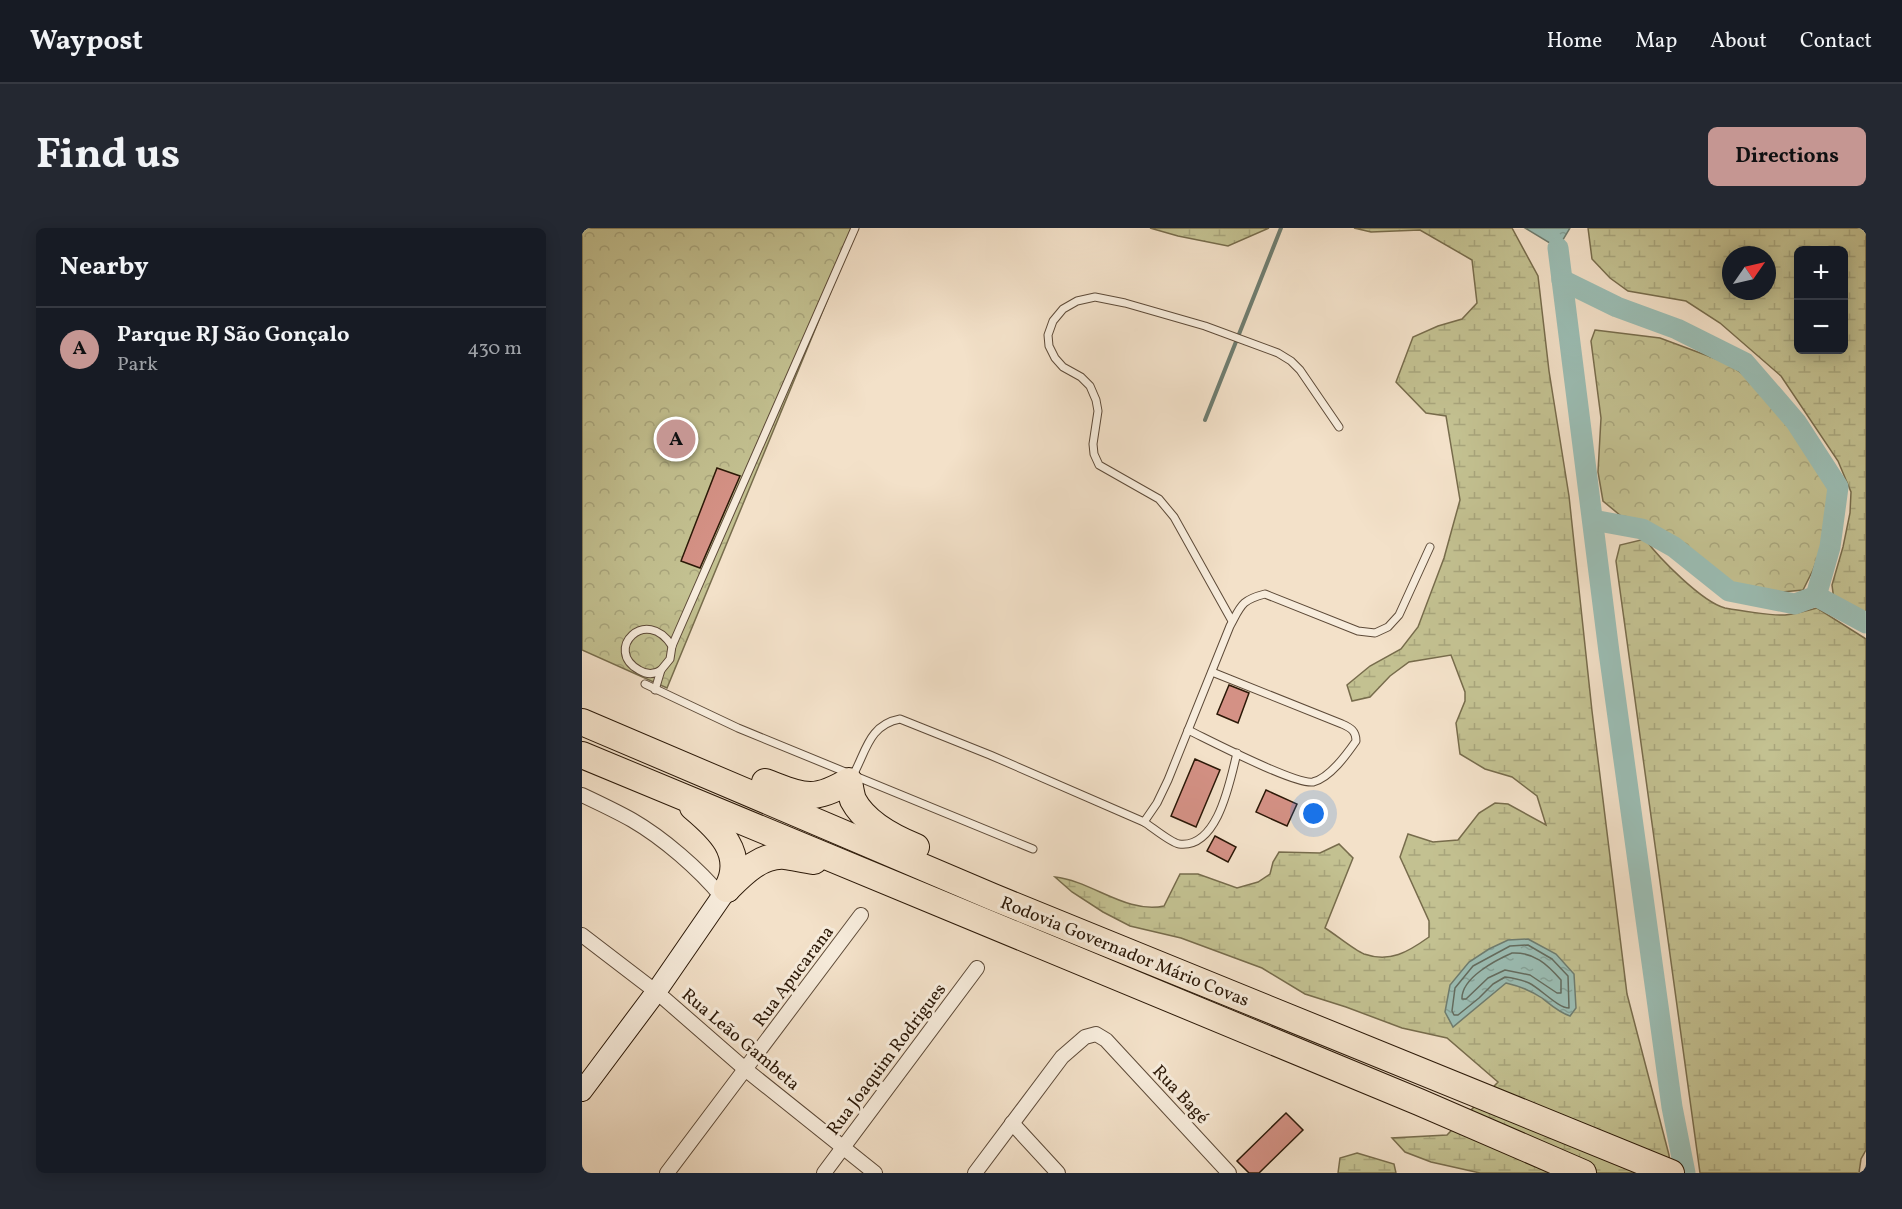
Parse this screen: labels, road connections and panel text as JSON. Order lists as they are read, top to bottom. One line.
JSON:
{"streets":{"highway":["Rodovia Governador Mário Covas"],"street":["Rua Apucarana","Rua Leão Gambeta","Rua Joaquim Rodrigues","Rua Bagé"]},"crossings":[["Rua Apucarana","Rua Leão Gambeta"],["Rua Leão Gambeta","Rua Joaquim Rodrigues"]],"north":"top right","page":{"header":"Waypost","nav":["Home","Map","About","Contact"],"title":"Find us","buttons":"Directions","heading":"Nearby","map_buttons":["+","−"],"list":[{"mark":"A","name":"Parque RJ São Gonçalo","note":"Park","value":"430 m"}],"pins":"A"}}
